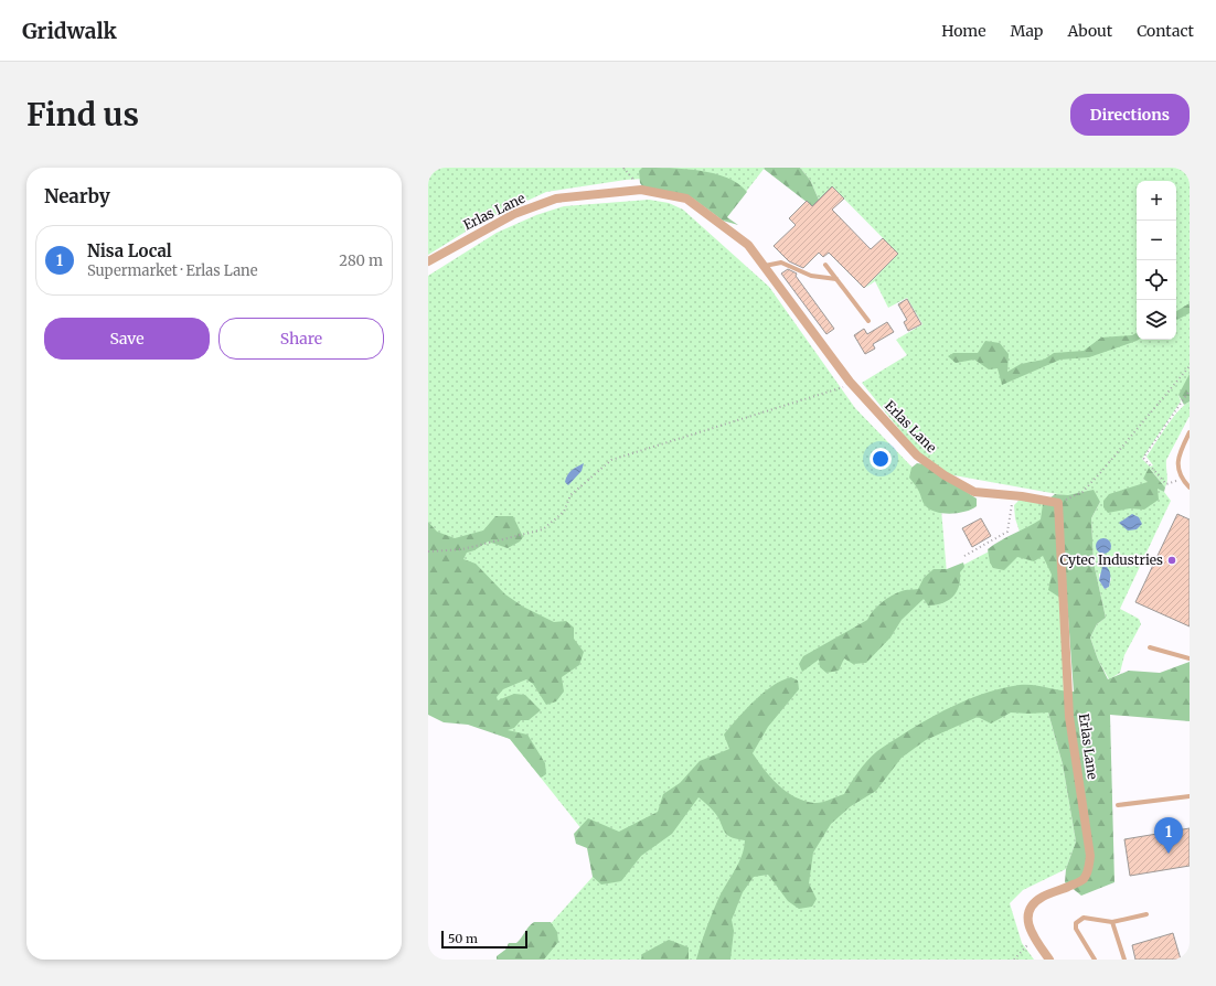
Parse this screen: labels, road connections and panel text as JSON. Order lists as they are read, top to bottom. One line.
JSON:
{"streets":{"street":["Erlas Lane"]},"places":["Cytec Industries"],"scale_bar":"50 m","page":{"header":"Gridwalk","nav":["Home","Map","About","Contact"],"buttons":["Directions",["Save","Share"]],"title":"Find us","heading":"Nearby","map_buttons":["+","−"],"list":[{"mark":"1","name":"Nisa Local","note":"Supermarket · Erlas Lane","value":"280 m"}],"pins":"1","scale":"50 m"}}
